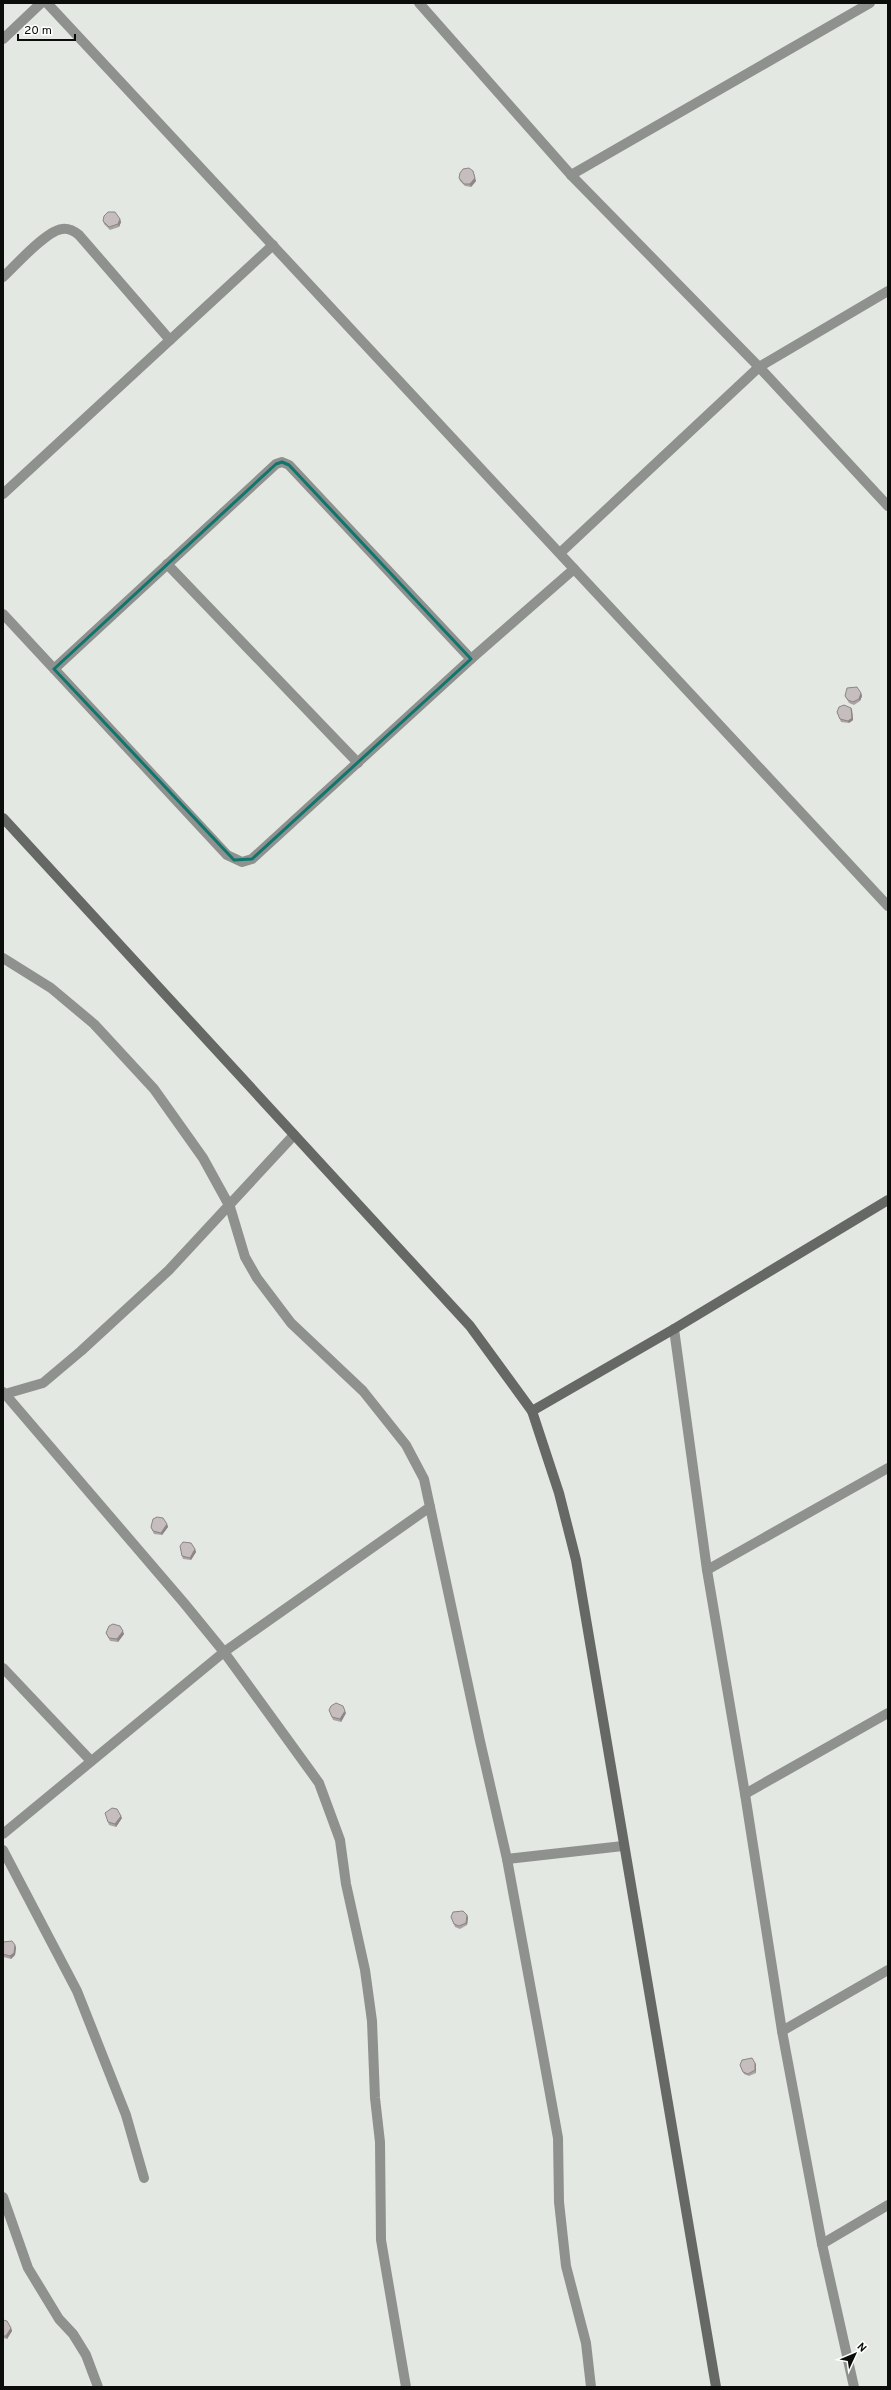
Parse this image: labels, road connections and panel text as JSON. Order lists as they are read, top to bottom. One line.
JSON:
{"scale_bar":"20 m","north":"top right"}
